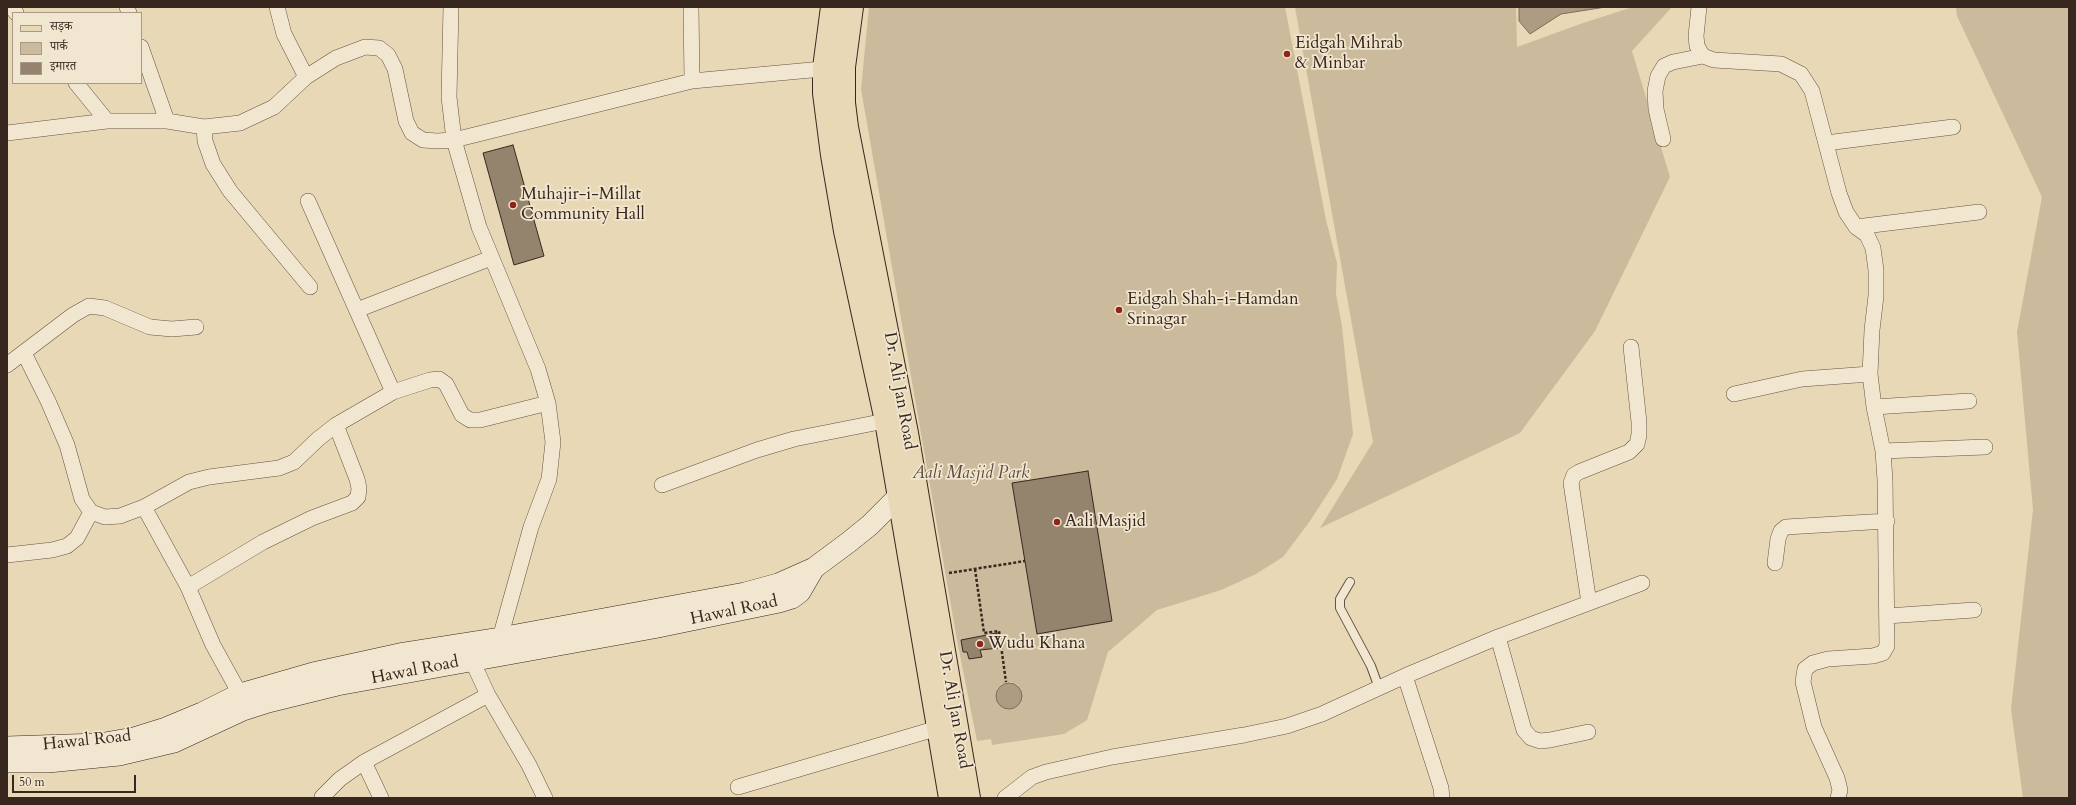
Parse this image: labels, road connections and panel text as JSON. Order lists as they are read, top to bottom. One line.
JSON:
{"streets":{"main road":["Dr. Ali Jan Road","Hawal Road"]},"crossings":[["Dr. Ali Jan Road","Hawal Road"]],"parks":["Aali Masjid Park"],"places":["Eidgah Mihrab & Minbar","Muhajir-i-Millat Community Hall","Eidgah Shah-i-Hamdan Srinagar","Aali Masjid","Wudu Khana"],"legend":["सड़क","पार्क","इमारत"],"scale_bar":"50 m"}
